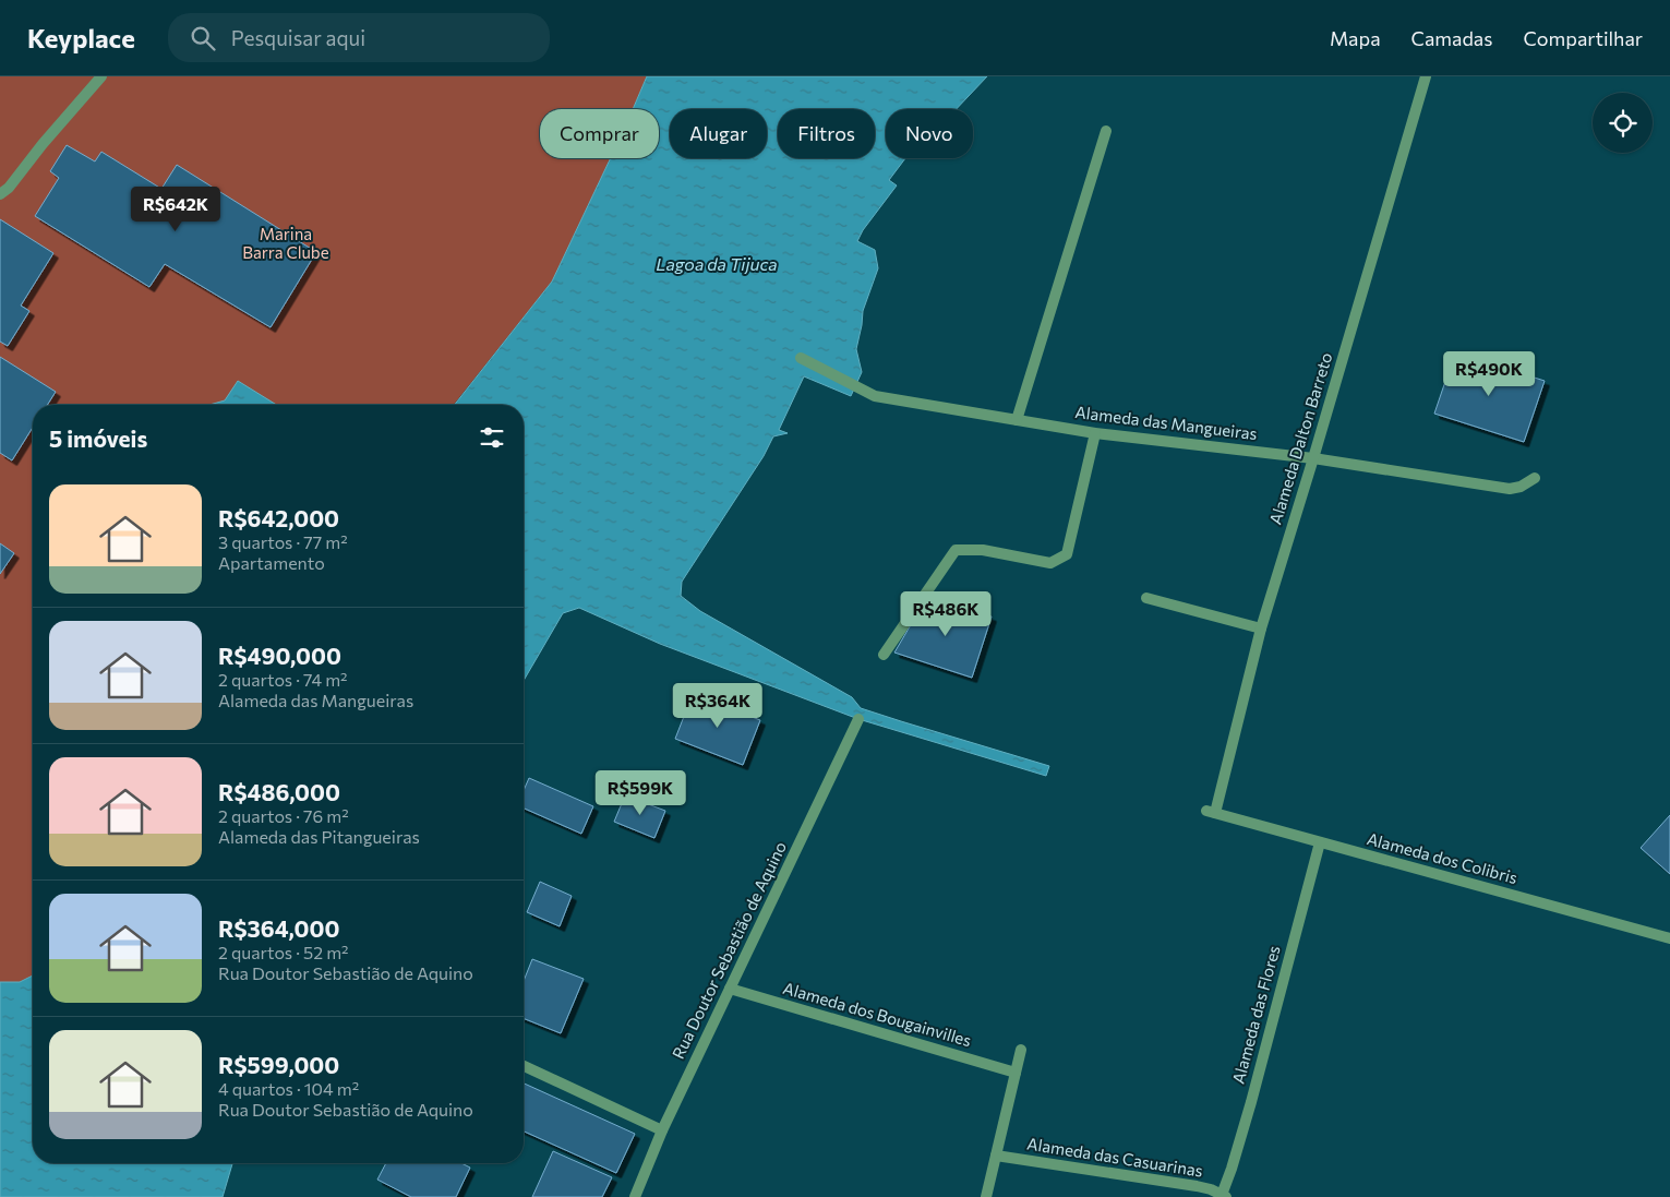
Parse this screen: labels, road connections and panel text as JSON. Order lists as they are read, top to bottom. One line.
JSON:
{"streets":{"street":["Alameda das Mangueiras","Alameda Dalton Barreto","Alameda dos Colibris","Rua Doutor Sebastião de Aquino","Alameda dos Bougainvilles","Alameda das Flores","Alameda das Casuarinas"]},"crossings":[["Alameda das Mangueiras","Alameda Dalton Barreto"],["Alameda Dalton Barreto","Alameda dos Colibris"],["Alameda dos Colibris","Alameda das Flores"],["Rua Doutor Sebastião de Aquino","Alameda dos Bougainvilles"],["Alameda das Flores","Alameda das Casuarinas"]],"water":["Lagoa da Tijuca"],"parks":["Marina Barra Clube"],"page":{"header":"Keyplace","search":"Pesquisar aqui","nav":["Mapa","Camadas","Compartilhar"],"chip":["Comprar","Alugar","Filtros","Novo"],"price":["R$642K","R$490K","R$486K","R$364K","R$599K"],"heading":"5 imóveis","list":[{"name":"R$642,000","note":"3 quartos · 77 m² · Apartamento"},{"name":"R$490,000","note":"2 quartos · 74 m² · Alameda das Mangueiras"},{"name":"R$486,000","note":"2 quartos · 76 m² · Alameda das Pitangueiras"},{"name":"R$364,000","note":"2 quartos · 52 m² · Rua Doutor Sebastião de Aquino"},{"name":"R$599,000","note":"4 quartos · 104 m² · Rua Doutor Sebastião de Aquino"}]}}
